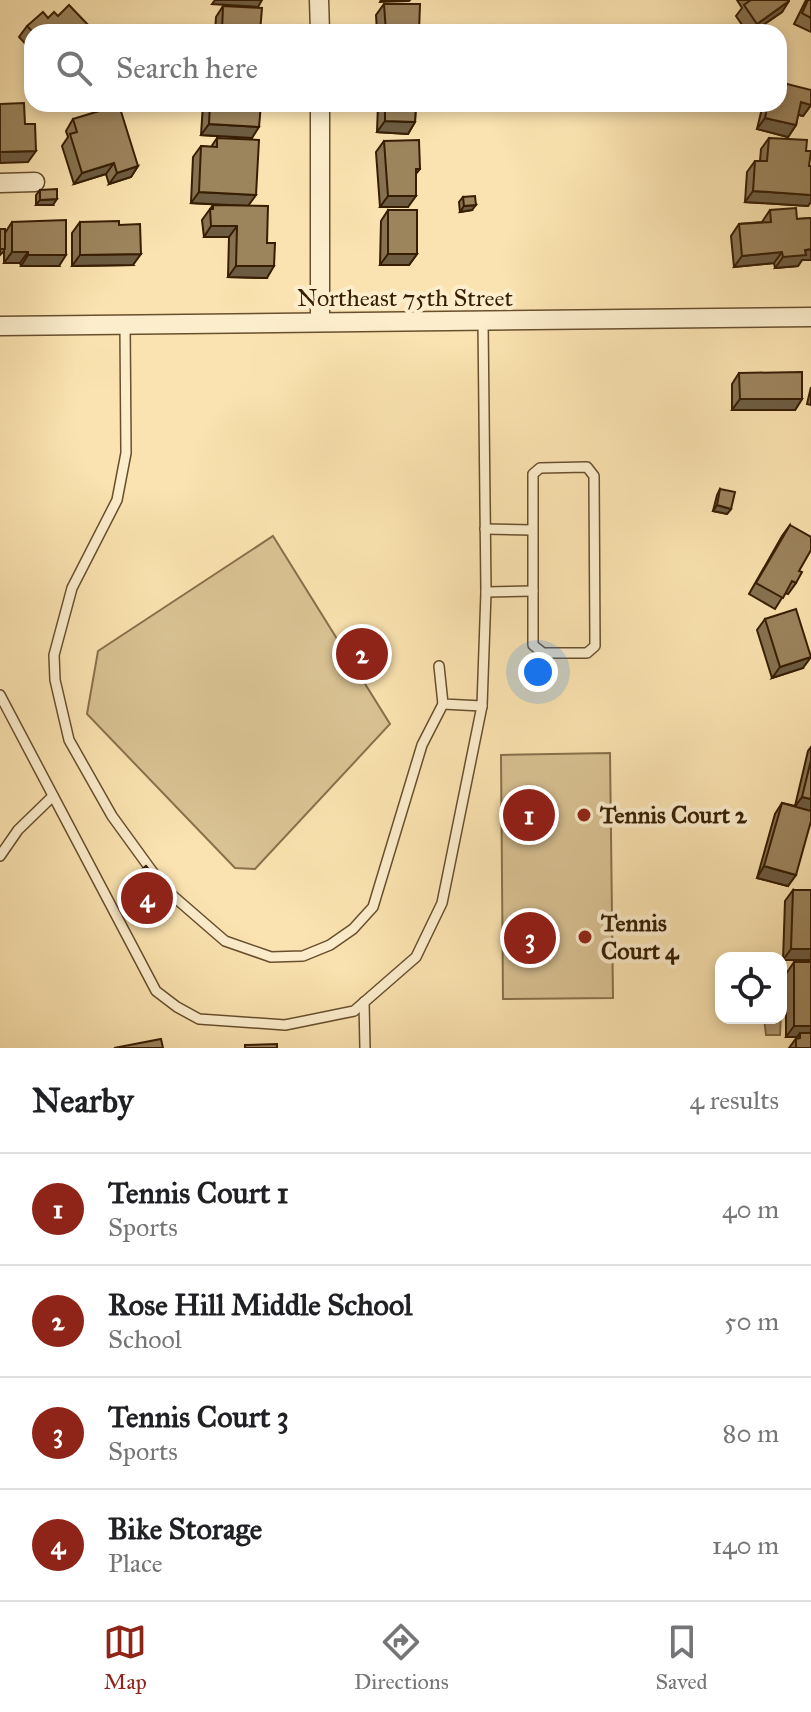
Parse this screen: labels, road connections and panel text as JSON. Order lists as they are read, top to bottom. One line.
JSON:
{"streets":{"street":["Northeast 75th Street"]},"places":["Tennis Court 2","Tennis Court 4"],"page":{"search":"Search here","pins":["2","1","4","3"],"heading":["Nearby","4 results"],"list":[{"mark":"1","name":"Tennis Court 1","note":"Sports","value":"40 m"},{"mark":"2","name":"Rose Hill Middle School","note":"School","value":"50 m"},{"mark":"3","name":"Tennis Court 3","note":"Sports","value":"80 m"},{"mark":"4","name":"Bike Storage","note":"Place","value":"140 m"}],"nav":["Map","Directions","Saved"]}}
